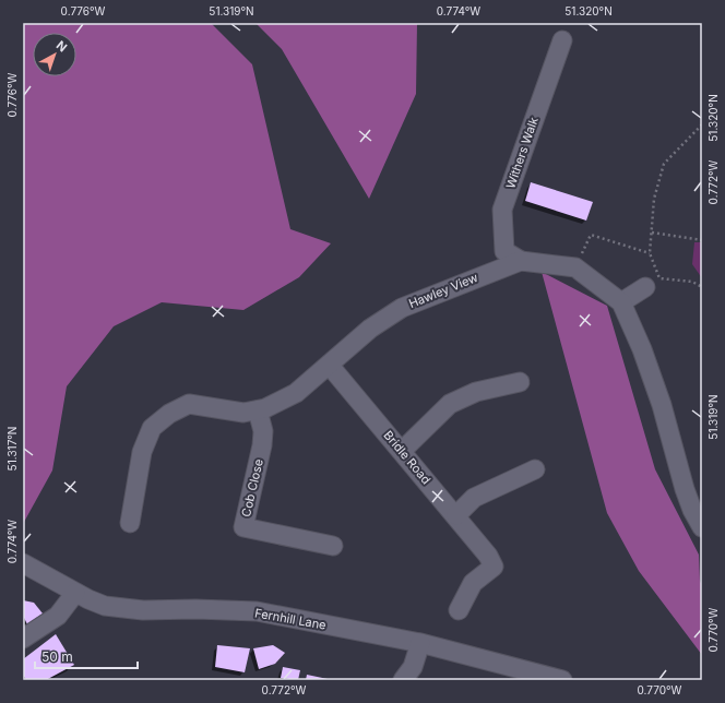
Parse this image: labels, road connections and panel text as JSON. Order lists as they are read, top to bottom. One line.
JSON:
{"streets":{"street":["Withers Walk","Hawley View","Bridle Road","Cob Close","Fernhill Lane"]},"crossings":[["Withers Walk","Hawley View"],["Hawley View","Bridle Road"],["Hawley View","Cob Close"]],"scale_bar":"50 m","north":"top right","coordinates":["0.776°W","51.319°N","0.774°W","51.320°N","0.772°W","51.317°N","0.770°W"]}
